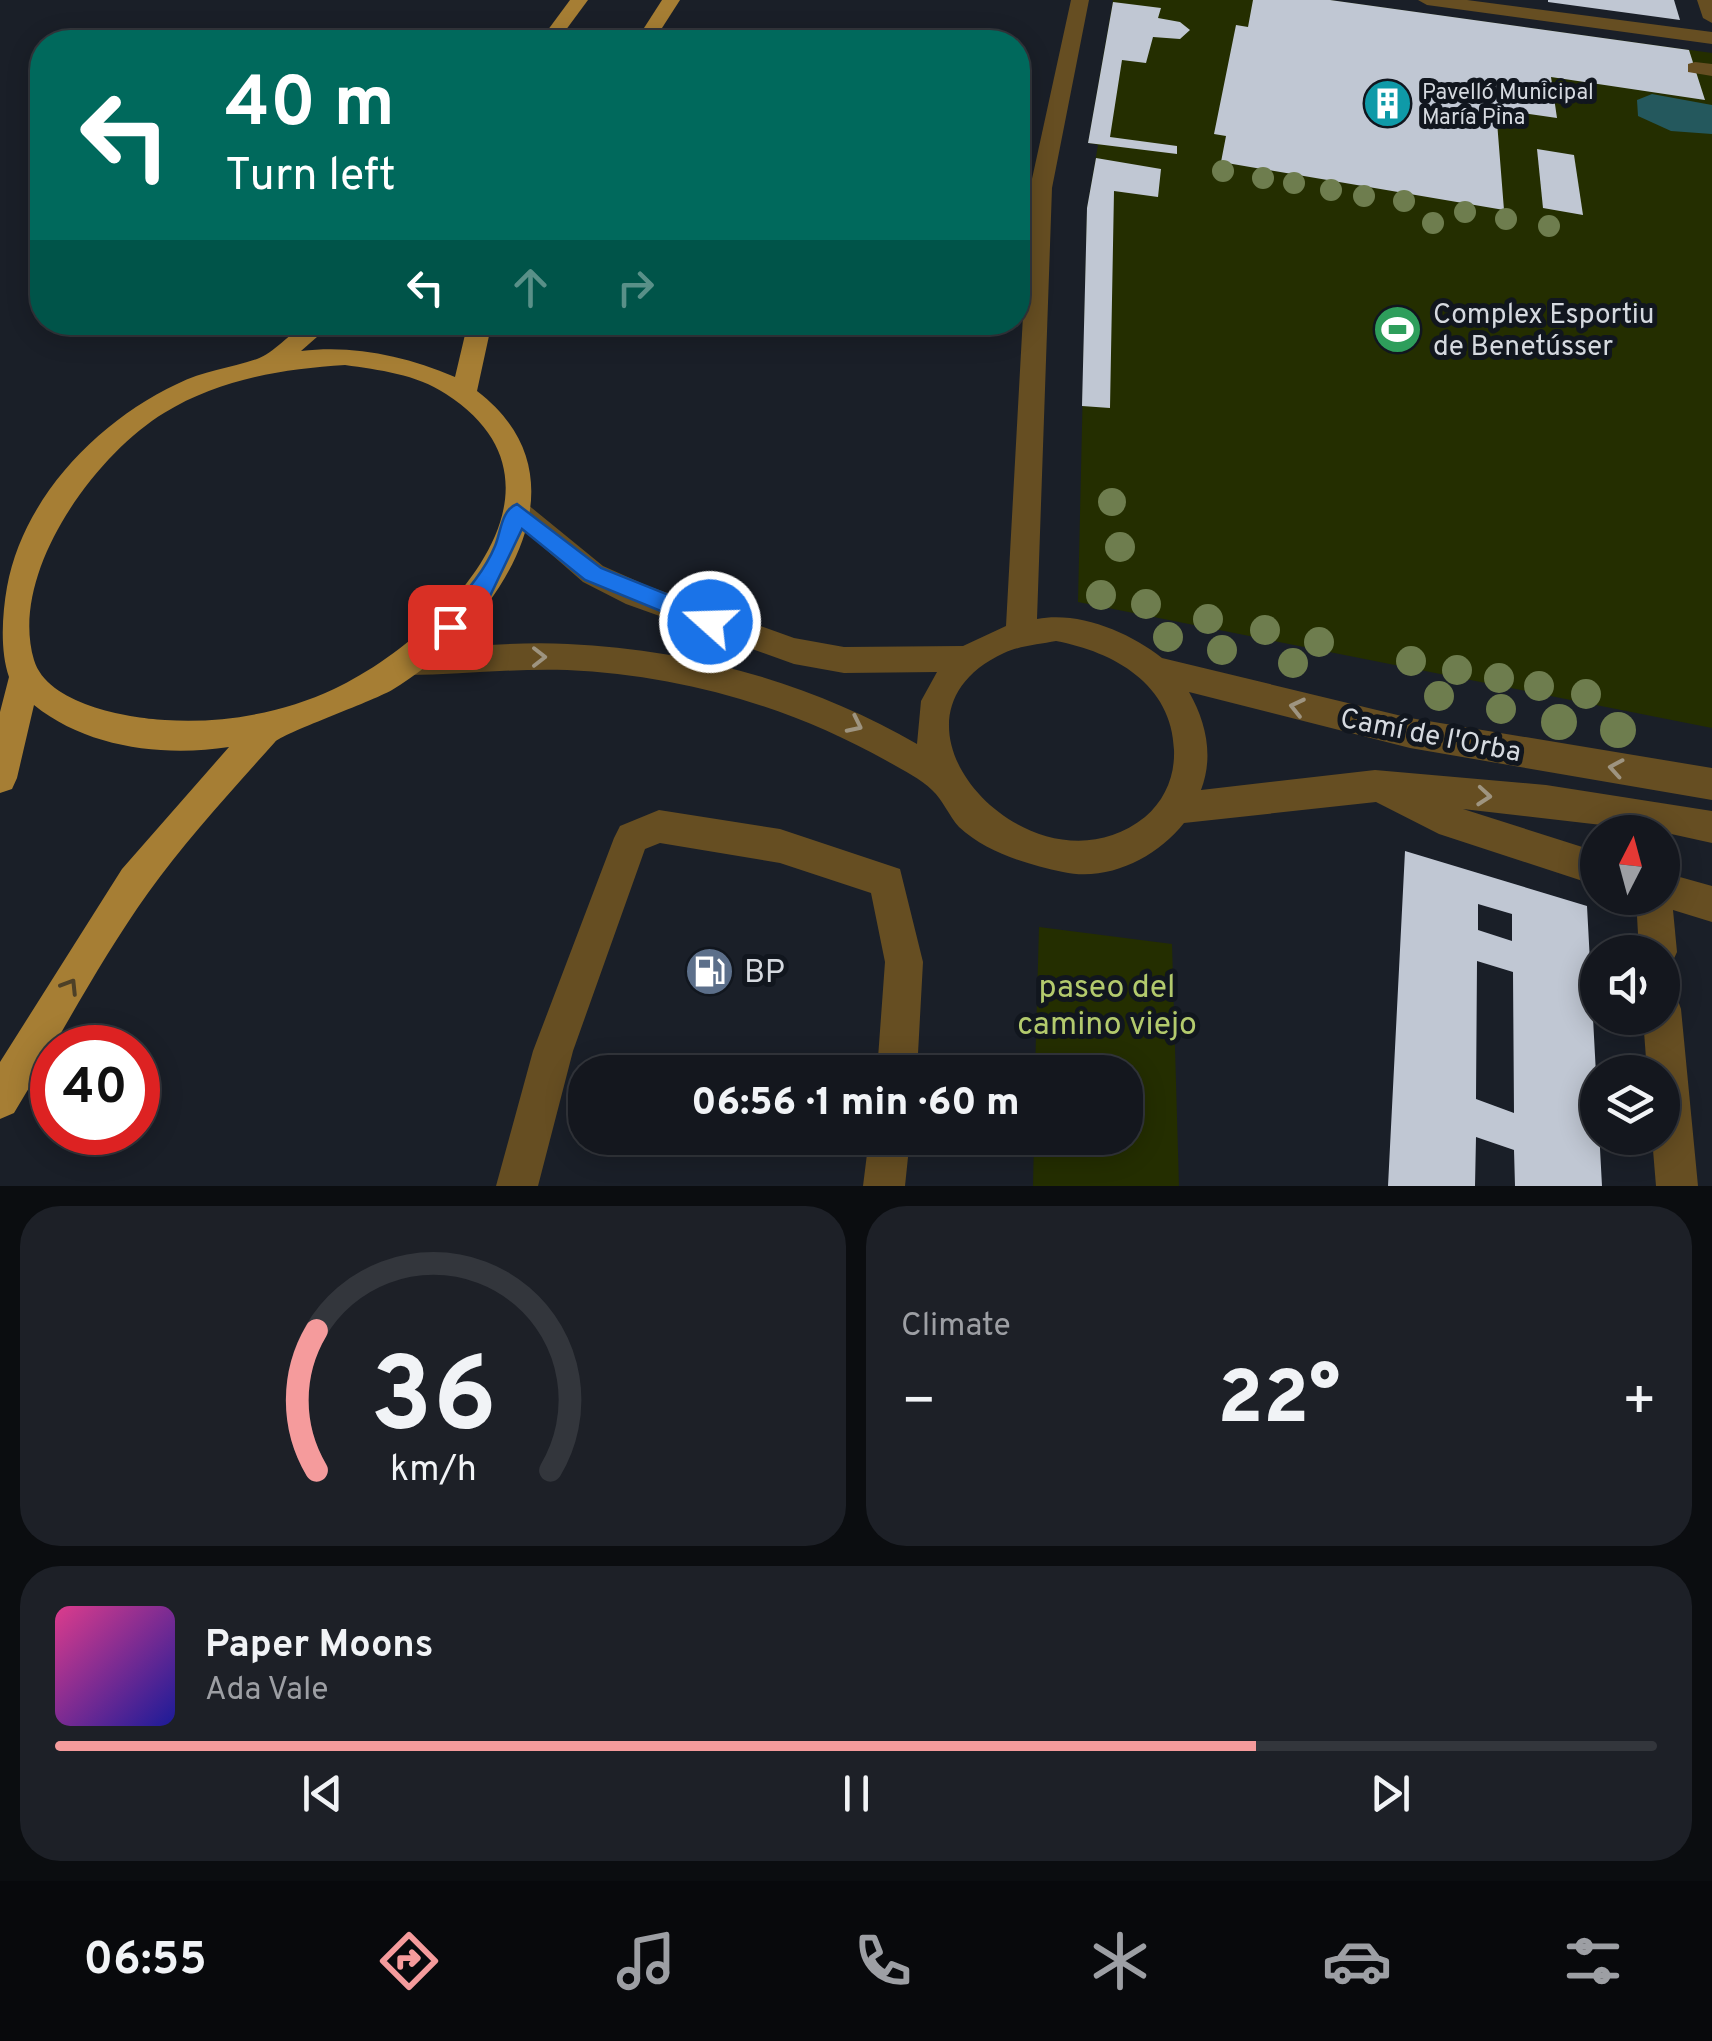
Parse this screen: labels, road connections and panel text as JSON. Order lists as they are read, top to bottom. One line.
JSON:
{"streets":{"street":["Camí de l'Orba"]},"parks":["paseo del camino viejo"],"places":{"building":["Pavelló Municipal María Pina"],"sports":["Complex Esportiu de Benetússer"],"fuel station":["BP"]},"north":"top","page":{"turn":["40 m","Turn left"],"limit":"40","trip":"06:56 · 1 min · 60 m","tile":"Climate","heat":["−","22°","+"],"song":["Paper Moons","Ada Vale"],"tabs":"06:55","gauge":["36","km/h"]}}
